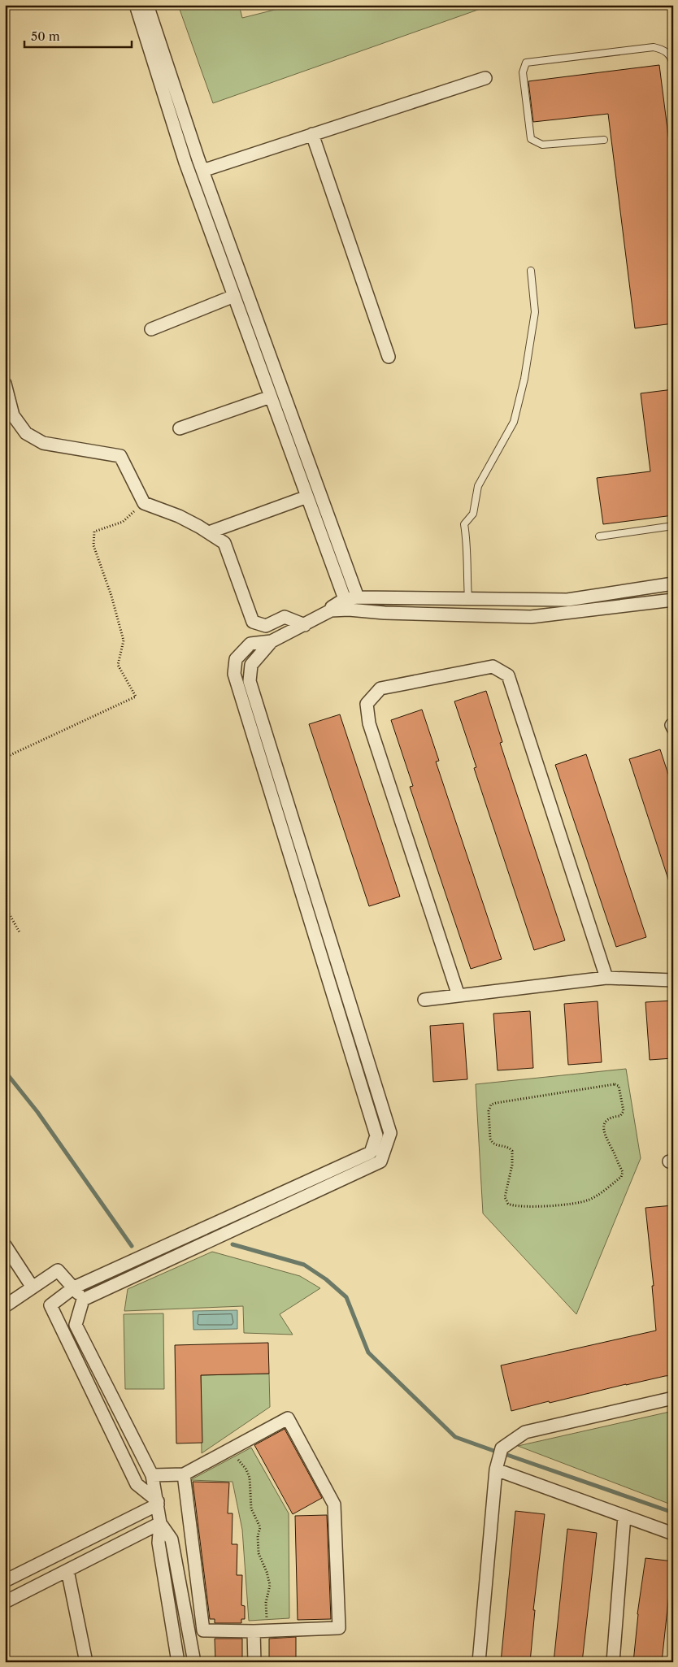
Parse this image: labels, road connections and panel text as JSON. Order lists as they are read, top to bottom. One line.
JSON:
{"scale_bar":"50 m"}
